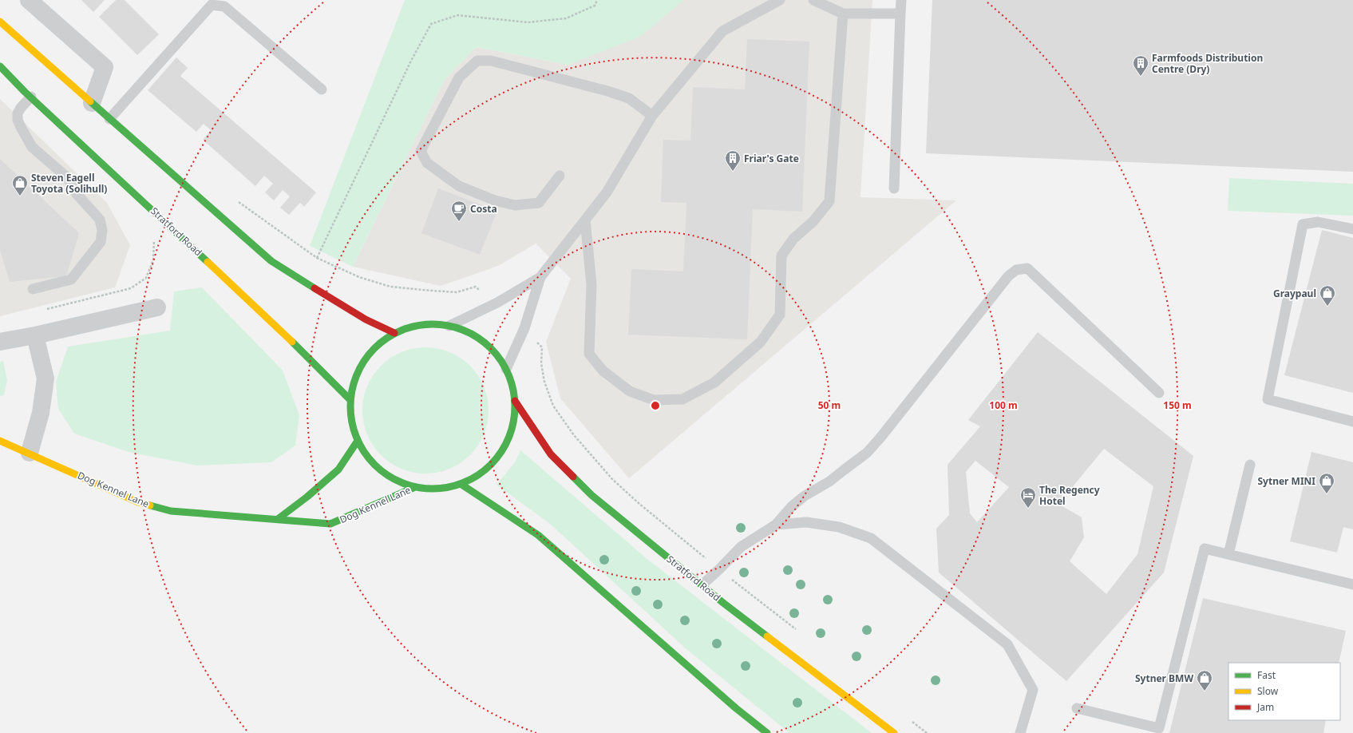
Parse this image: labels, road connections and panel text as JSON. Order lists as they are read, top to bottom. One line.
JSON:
{"streets":{"main road":["Stratford Road","Dog Kennel Lane"]},"places":{"building":["Farmfoods Distribution Centre (Dry)","Friar's Gate"],"shop":["Steven Eagell Toyota (Solihull)","Graypaul","Sytner MINI","Sytner BMW"],"cafe":["Costa"],"hotel":["The Regency Hotel"]},"legend":["Fast","Slow","Jam"],"rings":["50 m","100 m","150 m"]}
